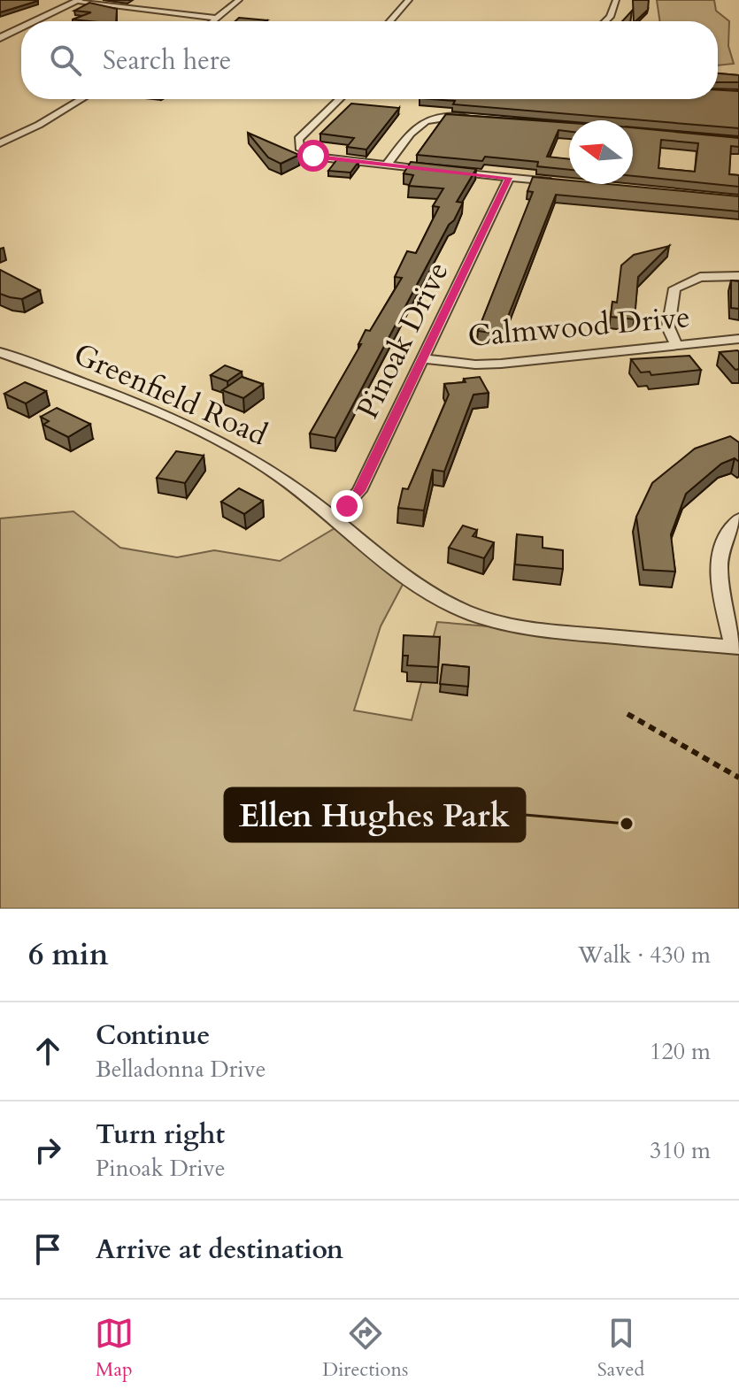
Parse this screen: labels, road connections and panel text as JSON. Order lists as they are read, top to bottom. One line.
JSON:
{"streets":{"street":["Calmwood Drive","Pinoak Drive","Greenfield Road"]},"crossings":[["Calmwood Drive","Pinoak Drive"],["Pinoak Drive","Greenfield Road"]],"places":["Ellen Hughes Park"],"north":"left","page":{"search":"Search here","heading":["6 min","Walk · 430 m"],"list":[["Continue","Belladonna Drive","120 m"],["Turn right","Pinoak Drive","310 m"],"Arrive at destination"],"nav":["Map","Directions","Saved"]}}
